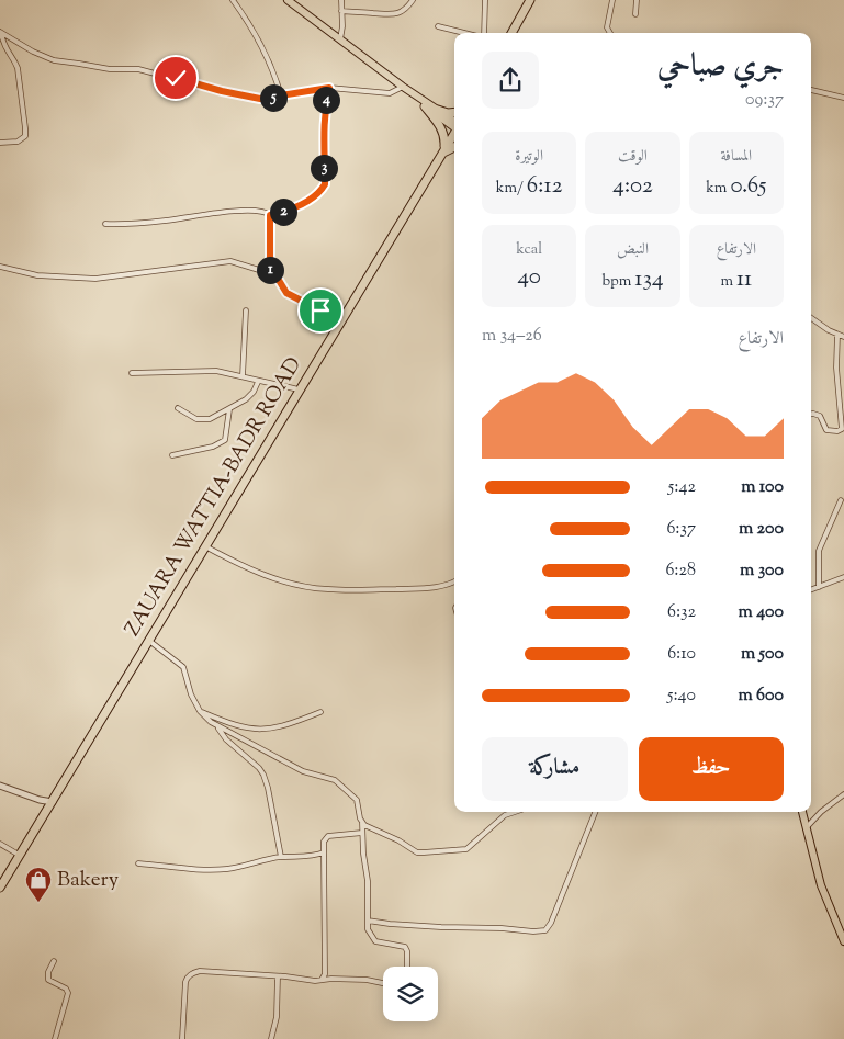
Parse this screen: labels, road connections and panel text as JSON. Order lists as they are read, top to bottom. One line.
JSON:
{"streets":{"highway":["ZAUARA WATTIA-BADR ROAD"]},"places":{"shop":["Bakery"]},"page":{"heading":["جري صباحي","09:37"],"pins":["5","4","3","2","1"],"stats":[["المسافة","0.65 km"],["الوقت","4:02"],["الوتيرة","6:12 /km"],["الارتفاع","11 m"],["النبض","134 bpm"],["kcal","40"]],"chart":["الارتفاع","26–34 m"],"list":[{"name":"100 m","note":"5:42"},{"name":"200 m","note":"6:37"},{"name":"300 m","note":"6:28"},{"name":"400 m","note":"6:32"},{"name":"500 m","note":"6:10"},{"name":"600 m","note":"5:40"}],"buttons":["حفظ","مشاركة"]}}
